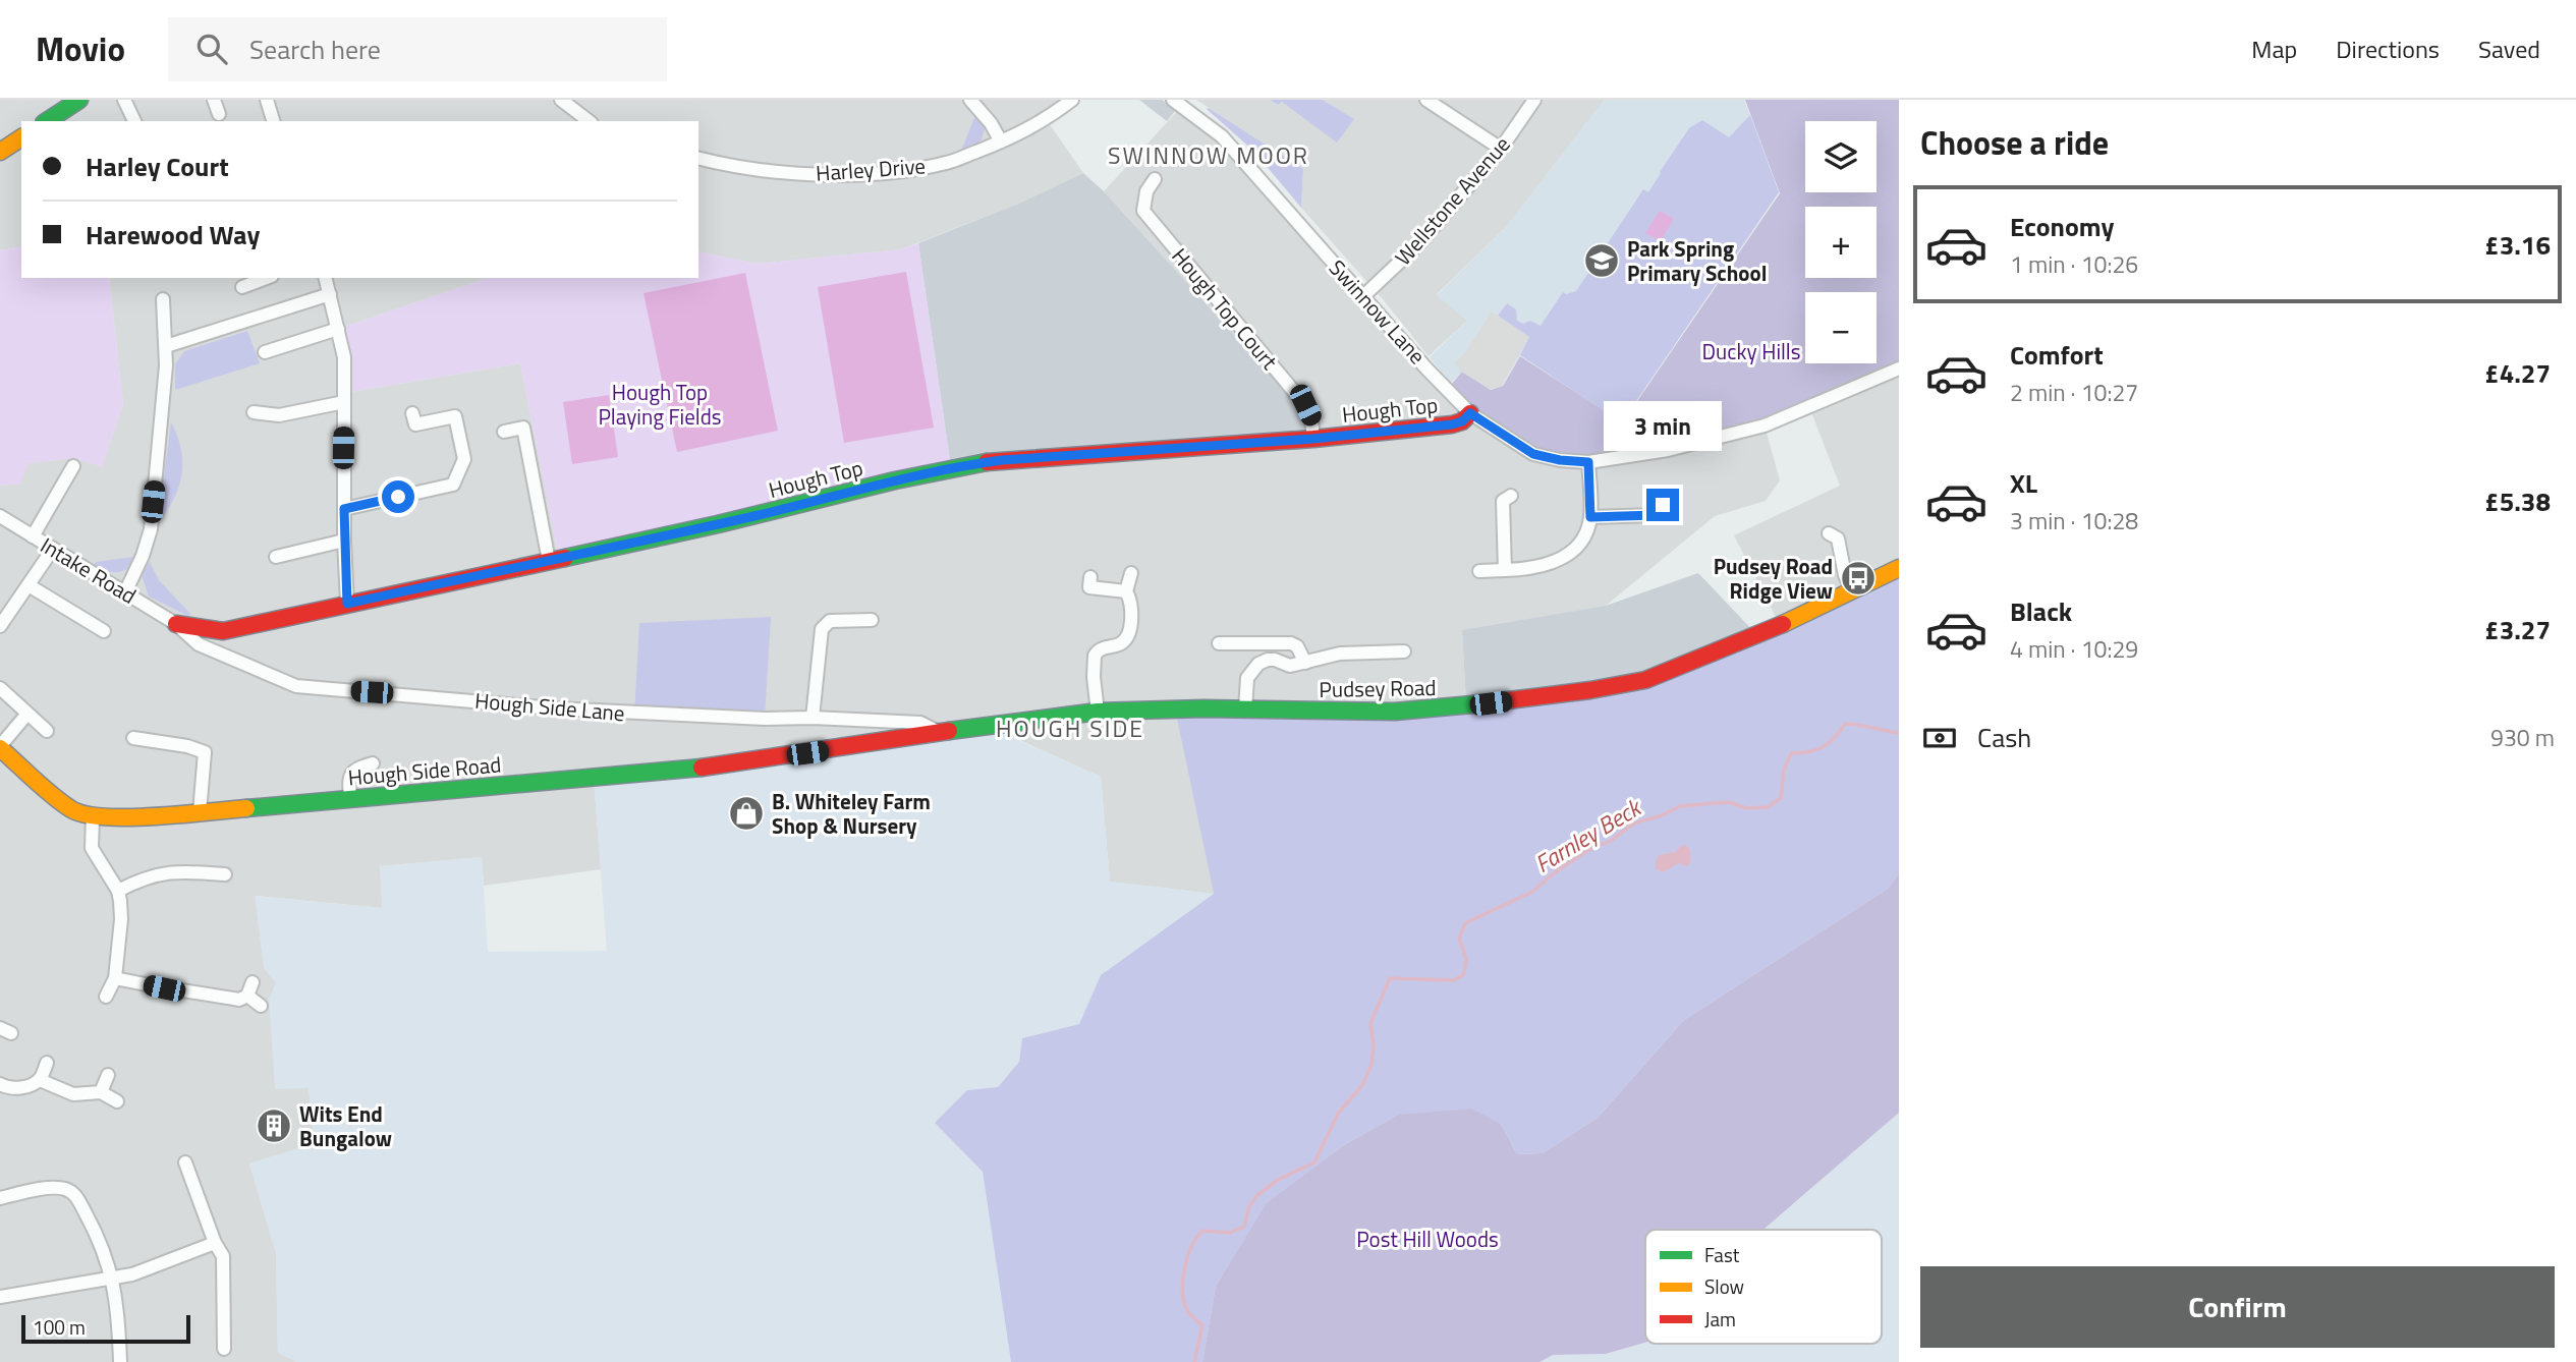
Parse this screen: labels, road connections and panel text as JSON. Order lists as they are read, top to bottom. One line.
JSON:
{"streets":{"main road":["Hough Top","Pudsey Road","Hough Side Road"],"street":["Harley Drive","Wellstone Avenue","Hough Top Court","Swinnow Lane","Intake Road","Hough Side Lane"]},"crossings":[["Wellstone Avenue","Swinnow Lane"],["Hough Top Court","Hough Top"],["Swinnow Lane","Hough Top"],["Hough Top","Intake Road"],["Hough Top","Hough Side Lane"],["Intake Road","Hough Side Lane"],["Pudsey Road","Hough Side Lane"],["Pudsey Road","Hough Side Road"]],"districts":["SWINNOW MOOR","HOUGH SIDE"],"water":["Farnley Beck"],"parks":["Ducky Hills","Hough Top Playing Fields","Post Hill Woods"],"places":{"school or university":["Park Spring Primary School"],"bus stop":["Pudsey Road Ridge View"],"shop":["B. Whiteley Farm Shop & Nursery"],"building":["Wits End Bungalow"]},"legend":["Fast","Slow","Jam"],"scale_bar":"100 m","page":{"header":"Movio","search":"Search here","nav":["Map","Directions","Saved"],"heading":"Choose a ride","map_buttons":["+","−"],"banner":["Harley Court","Harewood Way"],"list":[{"name":"Economy","note":"1 min · 10:26","value":"£3.16"},{"name":"Comfort","note":"2 min · 10:27","value":"£4.27"},{"name":"XL","note":"3 min · 10:28","value":"£5.38"},{"name":"Black","note":"4 min · 10:29","value":"£3.27"}],"bubble":"3 min","pay":["Cash","930 m"],"buttons":"Confirm","scale":"100 m"}}
